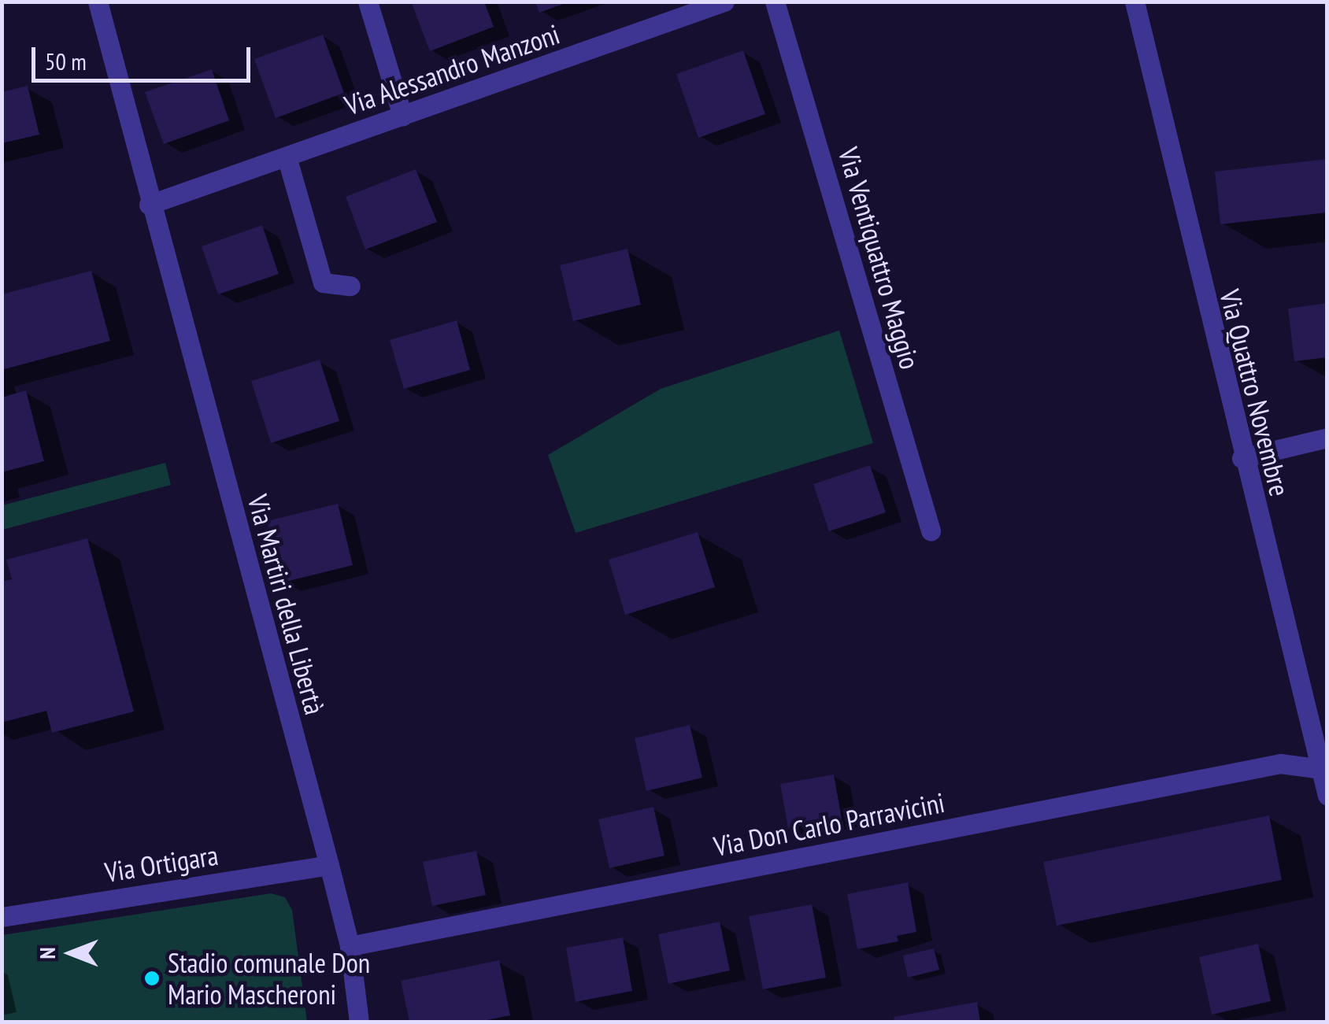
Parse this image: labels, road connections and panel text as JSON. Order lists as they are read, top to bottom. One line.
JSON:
{"streets":{"street":["Via Alessandro Manzoni","Via Ventiquattro Maggio","Via Quattro Novembre","Via Martiri della Libertà","Via Don Carlo Parravicini","Via Ortigara"]},"crossings":[["Via Alessandro Manzoni","Via Martiri della Libertà"],["Via Quattro Novembre","Via Don Carlo Parravicini"],["Via Martiri della Libertà","Via Don Carlo Parravicini"],["Via Martiri della Libertà","Via Ortigara"]],"places":["Stadio comunale Don Mario Mascheroni"],"scale_bar":"50 m","north":"left"}
